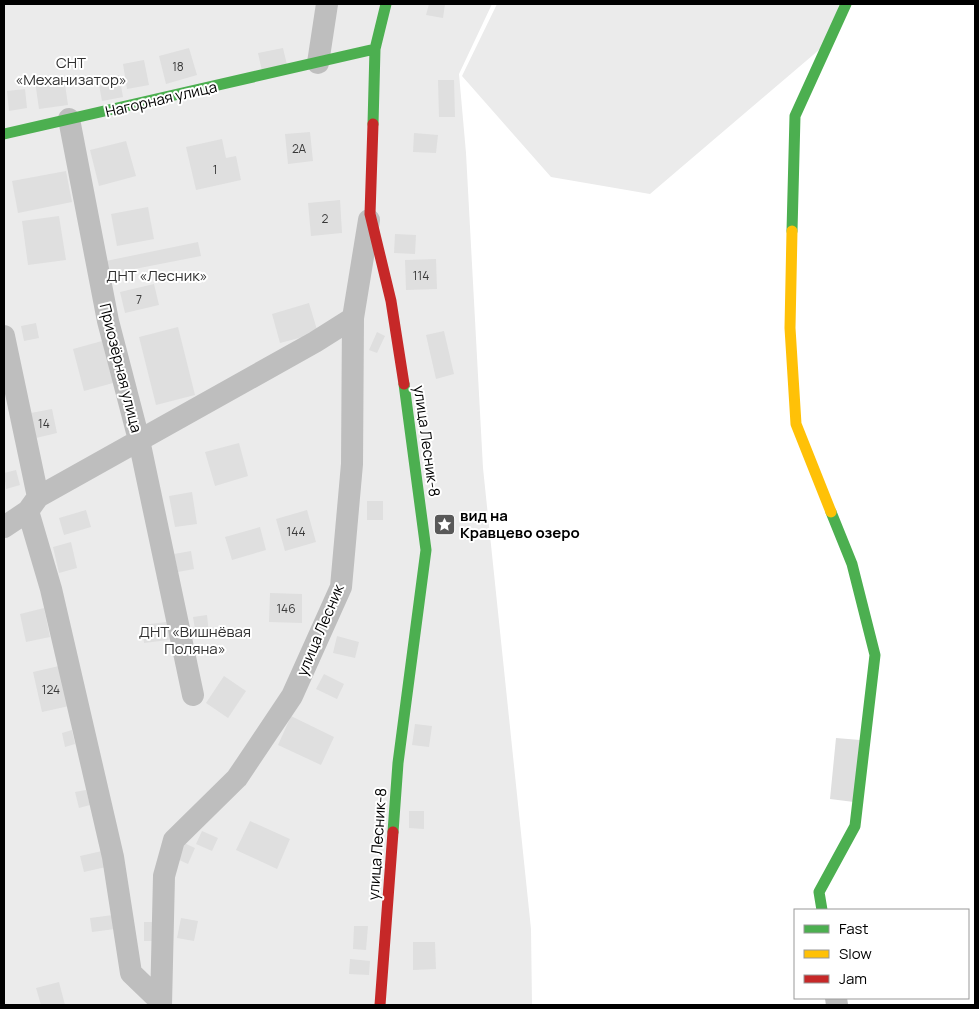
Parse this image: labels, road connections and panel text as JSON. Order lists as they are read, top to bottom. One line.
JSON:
{"streets":{"street":["Нагорная улица","Приозёрная улица","улица Лесник-8","улица Лесник"]},"crossings":[["Нагорная улица","Приозёрная улица"],["Нагорная улица","улица Лесник-8"],["Приозёрная улица","улица Лесник"],["улица Лесник-8","улица Лесник"]],"parks":["СНТ «Механизатор»","ДНТ «Лесник»","ДНТ «Вишнёвая Поляна»"],"places":{"place":["вид на Кравцево озеро"]},"house_numbers":["18","2А","1","2","114","7","14","144","146","124"],"legend":["Fast","Slow","Jam"]}
